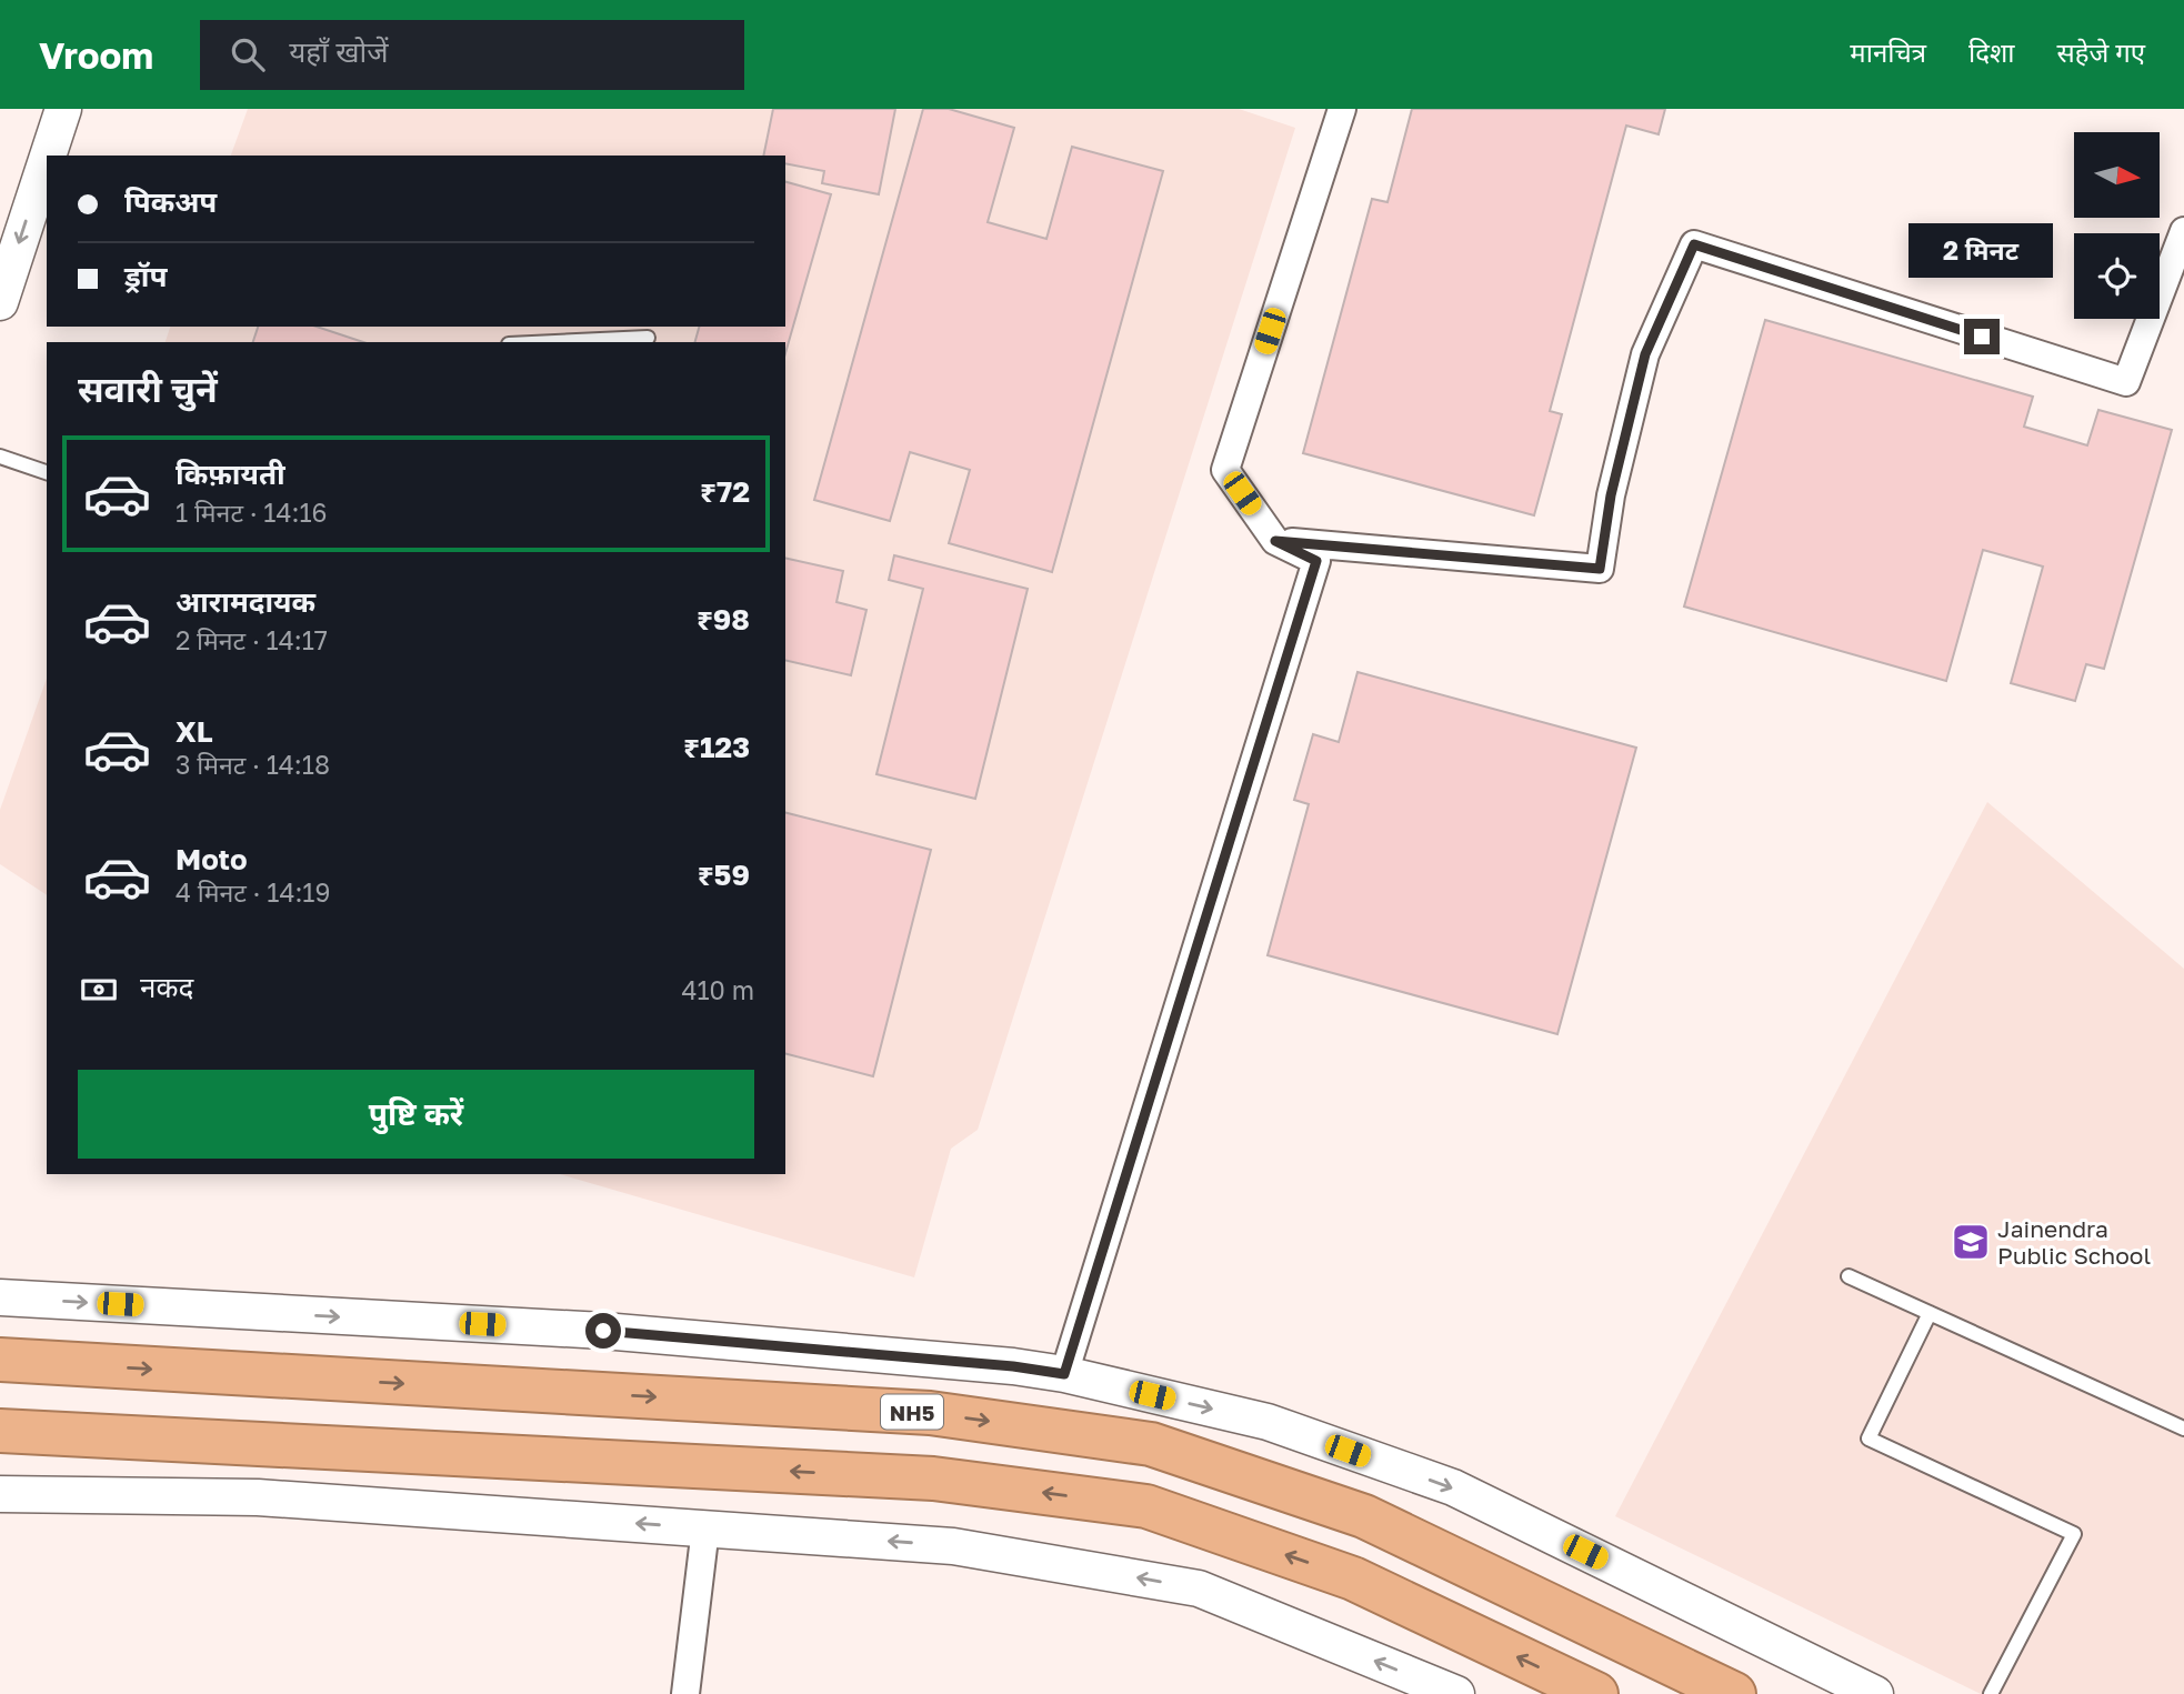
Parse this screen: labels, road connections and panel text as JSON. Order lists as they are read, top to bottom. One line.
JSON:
{"streets":{"highway":["NH5"]},"places":{"school or university":["Jainendra Public School"]},"north":"right","page":{"header":"Vroom","search":"यहाँ खोजें","nav":["मानचित्र","दिशा","सहेजे गए"],"banner":["पिकअप","ड्रॉप"],"bubble":"2 मिनट","heading":"सवारी चुनें","list":[{"name":"किफ़ायती","note":"1 मिनट · 14:16","value":"₹72"},{"name":"आरामदायक","note":"2 मिनट · 14:17","value":"₹98"},{"name":"XL","note":"3 मिनट · 14:18","value":"₹123"},{"name":"Moto","note":"4 मिनट · 14:19","value":"₹59"}],"pay":["नकद","410 m"],"buttons":"पुष्टि करें"}}
